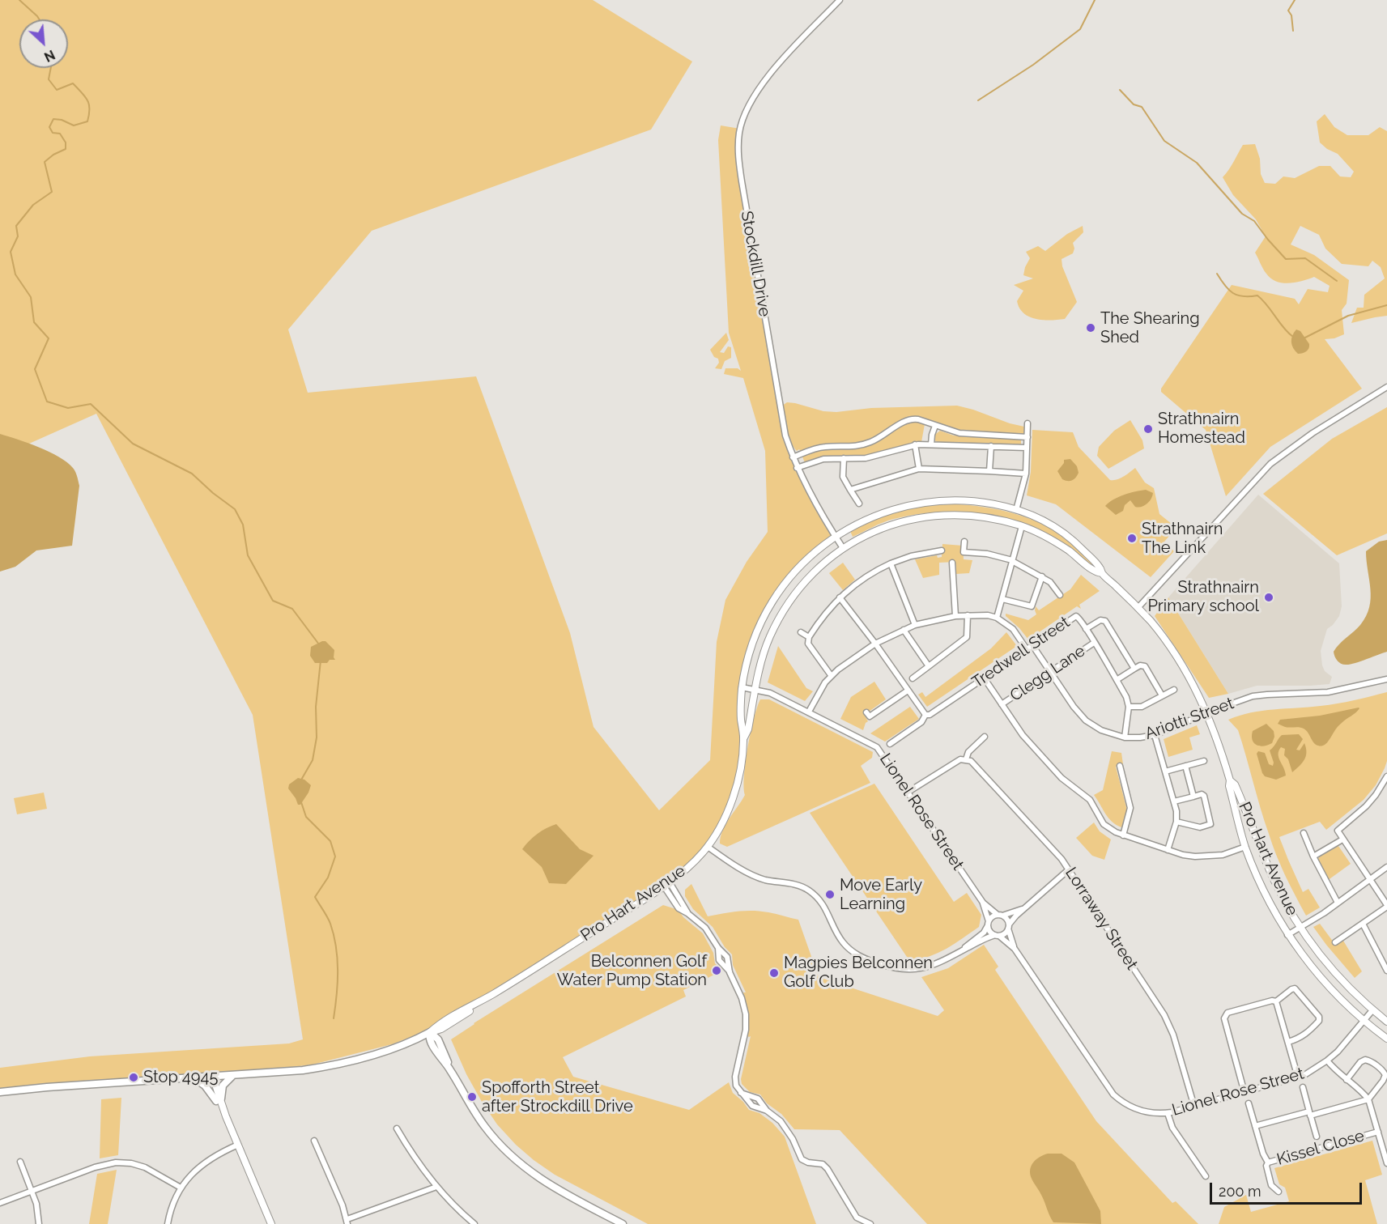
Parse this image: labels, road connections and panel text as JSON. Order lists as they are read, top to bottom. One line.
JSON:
{"streets":{"street":["Stockdill Drive","Tredwell Street","Clegg Lane","Ariotti Street","Lionel Rose Street","Pro Hart Avenue","Lorraway Street","Kissel Close"]},"crossings":[["Stockdill Drive","Pro Hart Avenue"],["Tredwell Street","Clegg Lane"],["Tredwell Street","Ariotti Street"],["Clegg Lane","Ariotti Street"],["Ariotti Street","Pro Hart Avenue"],["Lionel Rose Street","Pro Hart Avenue"],["Lionel Rose Street","Lorraway Street"]],"places":["The Shearing Shed","Strathnairn Homestead","Strathnairn The Link","Strathnairn Primary school","Move Early Learning","Belconnen Golf Water Pump Station","Magpies Belconnen Golf Club","Stop 4945","Spofforth Street after Strockdill Drive"],"scale_bar":"200 m","north":"bottom right"}
